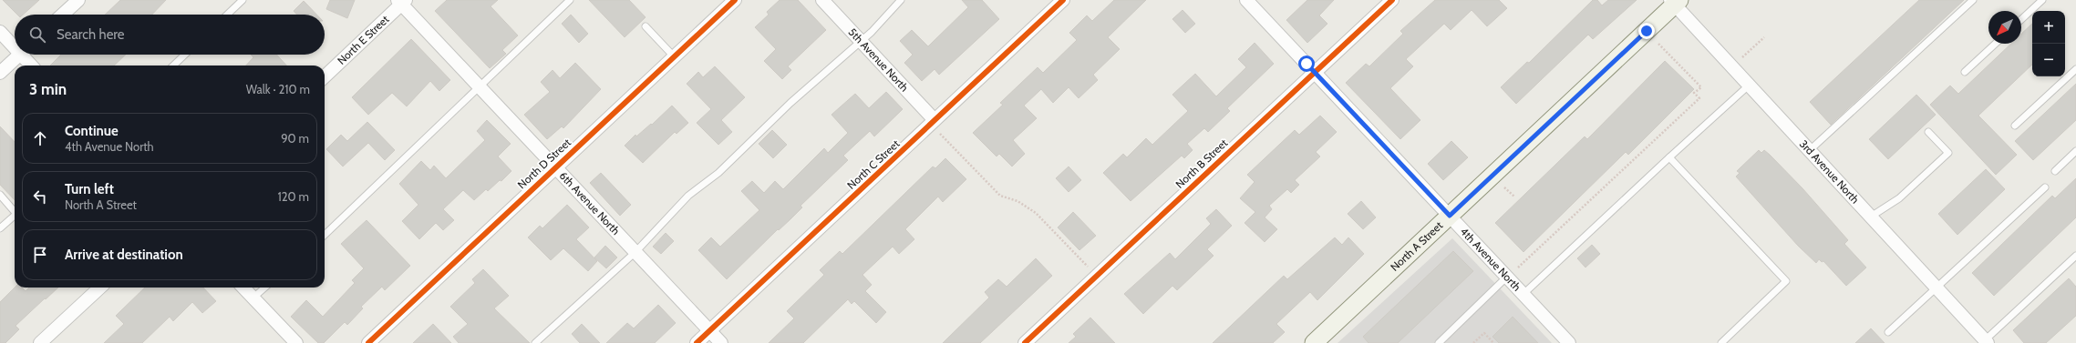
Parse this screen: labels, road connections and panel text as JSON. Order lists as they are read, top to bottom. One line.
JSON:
{"streets":{"street":["North E Street","5th Avenue North","North D Street","North B Street","North C Street","3rd Avenue North","6th Avenue North","North A Street","4th Avenue North"]},"crossings":[["North E Street","6th Avenue North"],["5th Avenue North","North C Street"],["North D Street","6th Avenue North"],["North B Street","4th Avenue North"],["North C Street","6th Avenue North"],["3rd Avenue North","North A Street"],["North A Street","4th Avenue North"]],"north":"bottom left","page":{"map_buttons":["+","−"],"search":"Search here","heading":["3 min","Walk · 210 m"],"list":[["Continue","4th Avenue North","90 m"],["Turn left","North A Street","120 m"],"Arrive at destination"]}}
